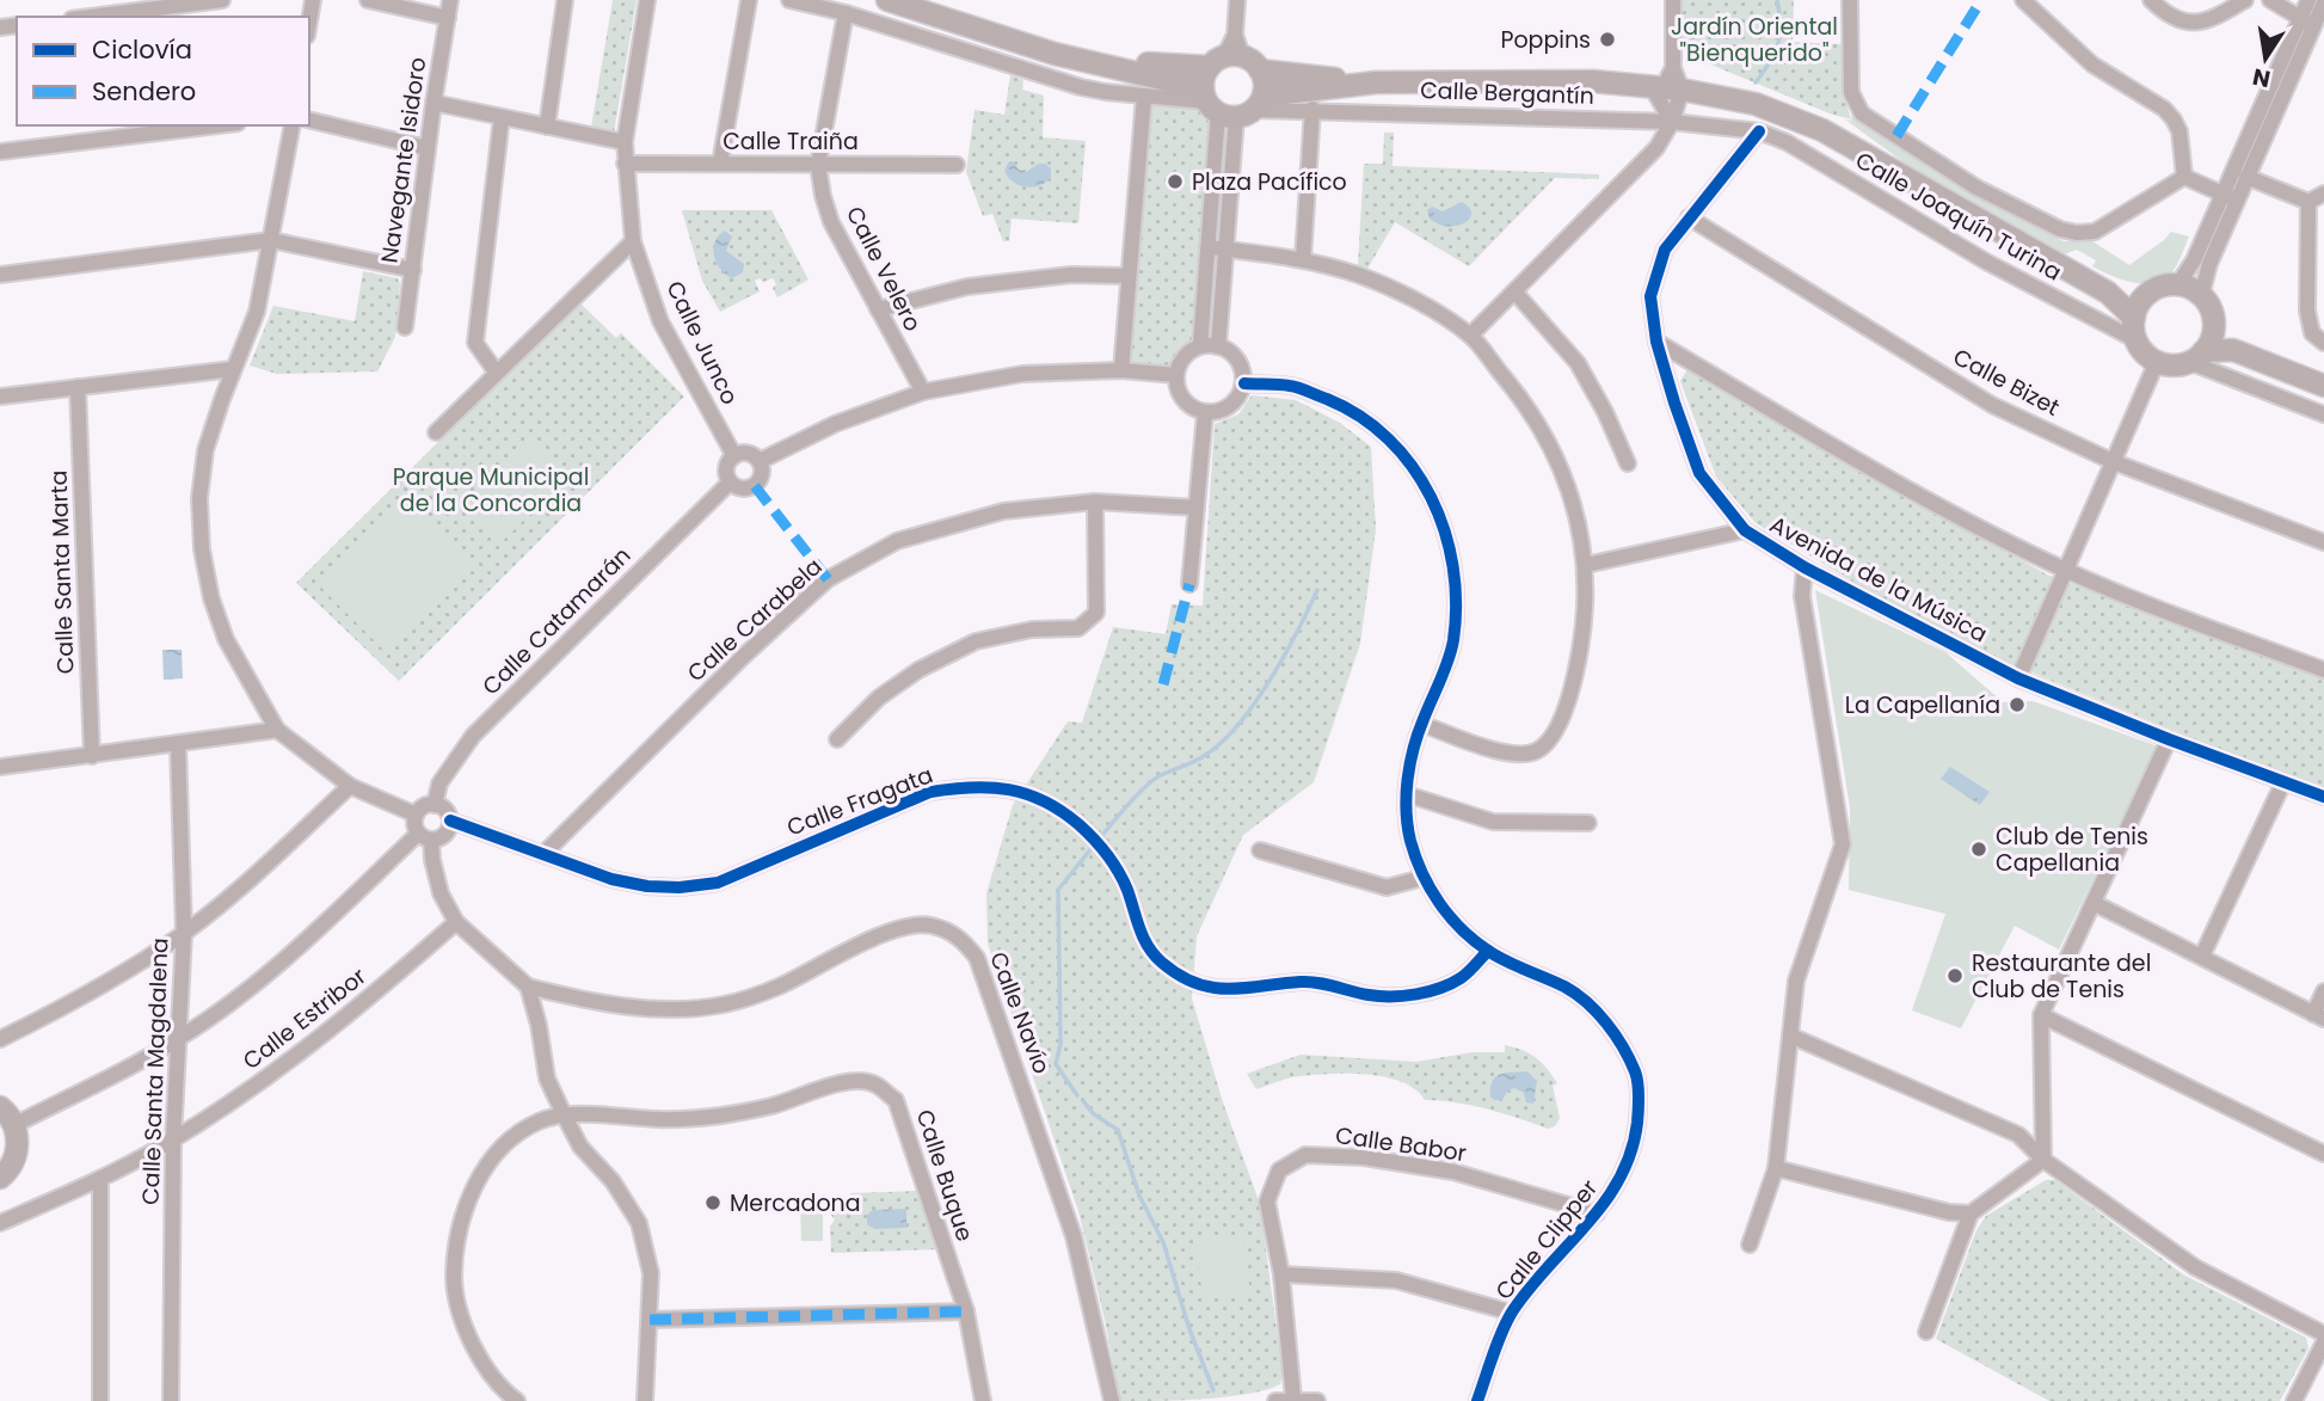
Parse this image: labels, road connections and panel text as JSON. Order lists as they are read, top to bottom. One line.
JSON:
{"streets":{"street":["Calle Bergantín","Calle Traiña","Navegante Isidoro","Calle Joaquín Turina","Calle Velero","Calle Junco","Calle Bizet","Calle Santa Marta","Avenida de la Música","Calle Carabela","Calle Catamarán","Calle Fragata","Calle Navío","Calle Estribor","Calle Santa Magdalena","Calle Babor","Calle Buque","Calle Clipper"]},"crossings":[["Calle Bergantín","Calle Joaquín Turina"],["Calle Bergantín","Calle Velero"],["Calle Bergantín","Avenida de la Música"],["Calle Traiña","Calle Velero"],["Calle Traiña","Calle Junco"],["Calle Joaquín Turina","Avenida de la Música"],["Calle Junco","Calle Catamarán"],["Calle Bizet","Avenida de la Música"],["Calle Carabela","Calle Fragata"],["Calle Catamarán","Calle Fragata"],["Calle Fragata","Calle Clipper"],["Calle Estribor","Calle Santa Magdalena"],["Calle Babor","Calle Clipper"]],"parks":["Jardín Oriental \"Bienquerido\"","Parque Municipal de la Concordia"],"places":["Poppins","Plaza Pacífico","La Capellanía","Club de Tenis Capellania","Restaurante del Club de Tenis","Mercadona"],"legend":["Ciclovía","Sendero"],"north":"bottom"}
